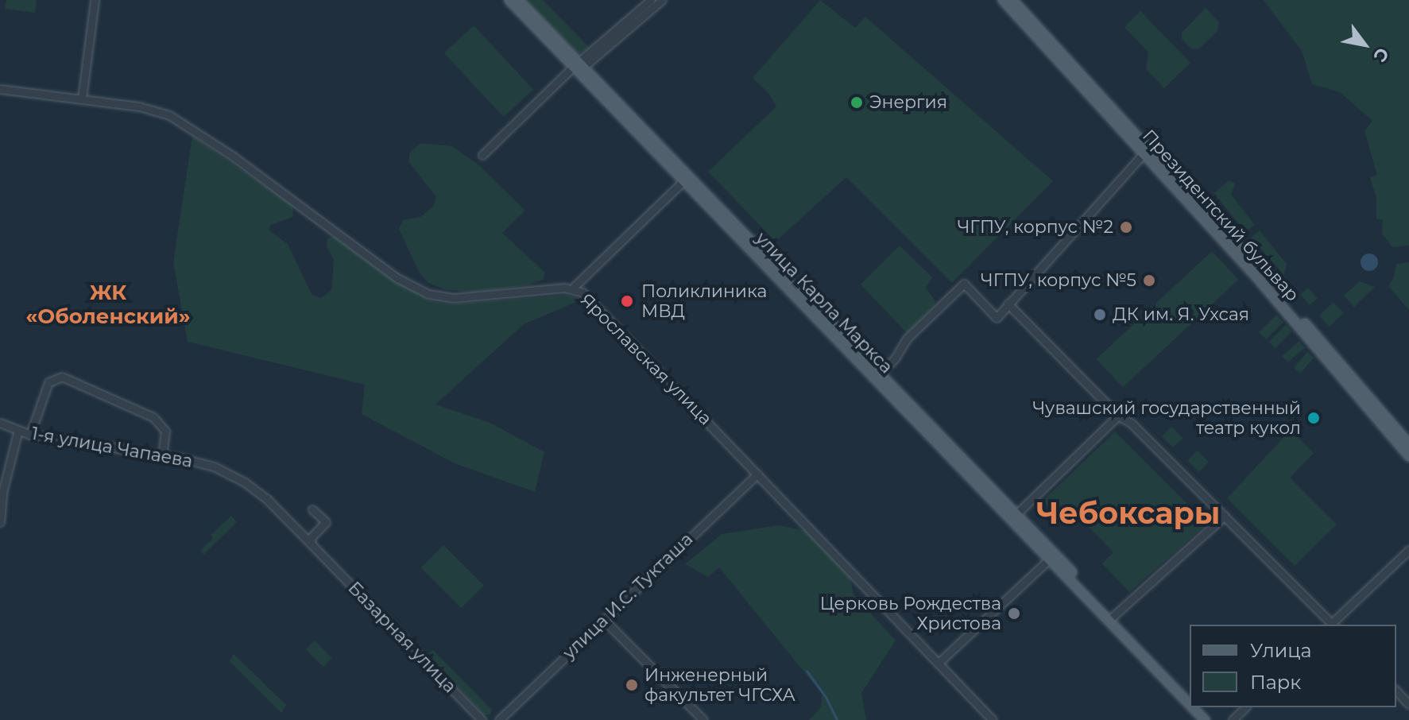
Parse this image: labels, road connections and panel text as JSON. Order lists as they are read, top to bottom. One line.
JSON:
{"streets":{"main road":["Президентский бульвар","улица Карла Маркса"],"street":["Ярославская улица","1-я улица Чапаева","улица И.С. Тукташа","Базарная улица"]},"crossings":[["Ярославская улица","улица И.С. Тукташа"],["1-я улица Чапаева","Базарная улица"]],"districts":["ЖК «Оболенский»","Чебоксары"],"places":["Энергия","ЧГПУ, корпус №2","ЧГПУ, корпус №5","Поликлиника МВД","ДК им. Я. Ухсая","Чувашский государственный театр кукол","Церковь Рождества Христова","Инженерный факультет ЧГСХА"],"legend":["Улица","Парк"],"north":"bottom right"}
